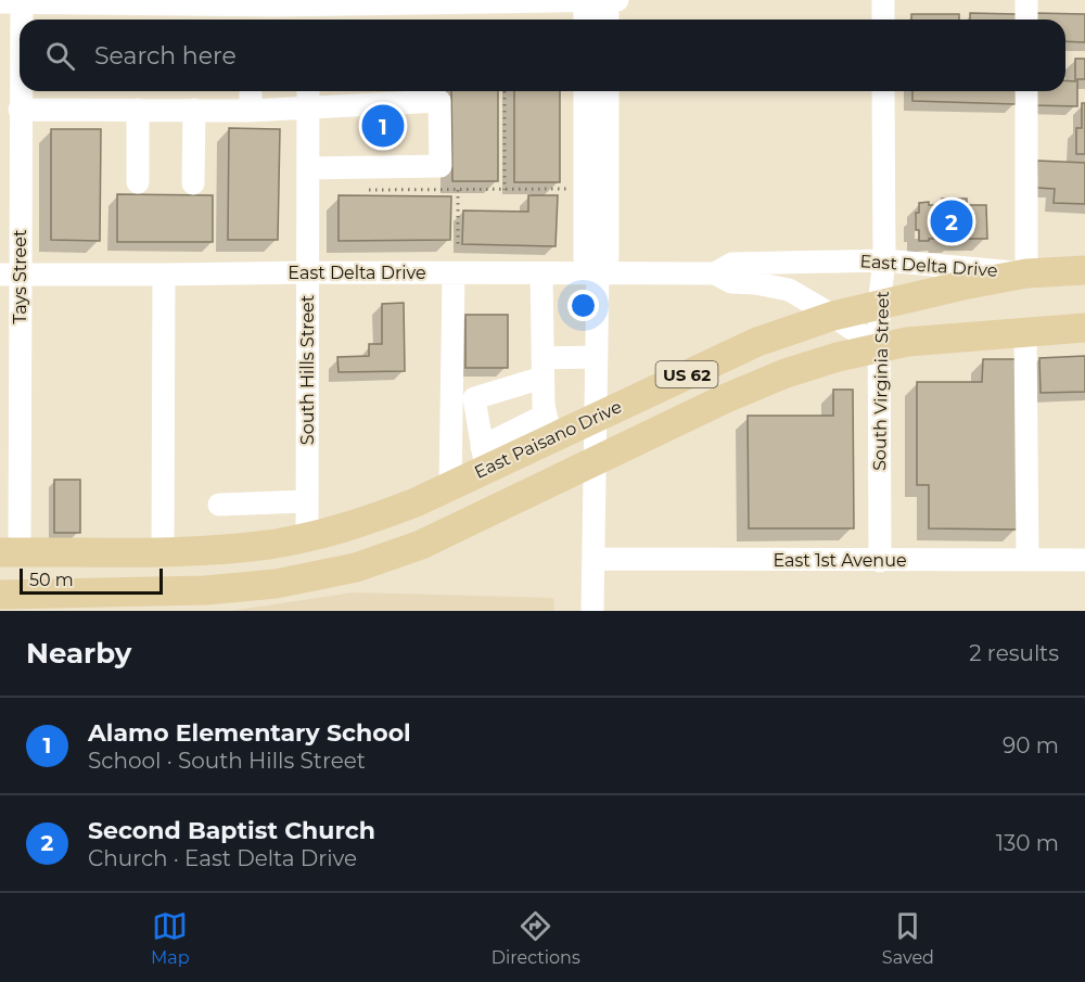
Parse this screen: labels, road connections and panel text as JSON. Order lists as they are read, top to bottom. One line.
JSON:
{"streets":{"main road":["US 62","East Paisano Drive"],"street":["East Delta Drive","Tays Street","South Hills Street","South Virginia Street","East 1st Avenue"]},"crossings":[["East Delta Drive","Tays Street"],["East Delta Drive","South Hills Street"],["East Delta Drive","US 62"],["East Delta Drive","South Virginia Street"],["East Delta Drive","East Paisano Drive"],["Tays Street","East Paisano Drive"],["South Hills Street","East Paisano Drive"],["US 62","South Virginia Street"],["South Virginia Street","East Paisano Drive"],["South Virginia Street","East 1st Avenue"]],"scale_bar":"50 m","page":{"search":"Search here","pins":["1","2"],"scale":"50 m","heading":["Nearby","2 results"],"list":[{"mark":"1","name":"Alamo Elementary School","note":"School · South Hills Street","value":"90 m"},{"mark":"2","name":"Second Baptist Church","note":"Church · East Delta Drive","value":"130 m"}],"nav":["Map","Directions","Saved"]}}
